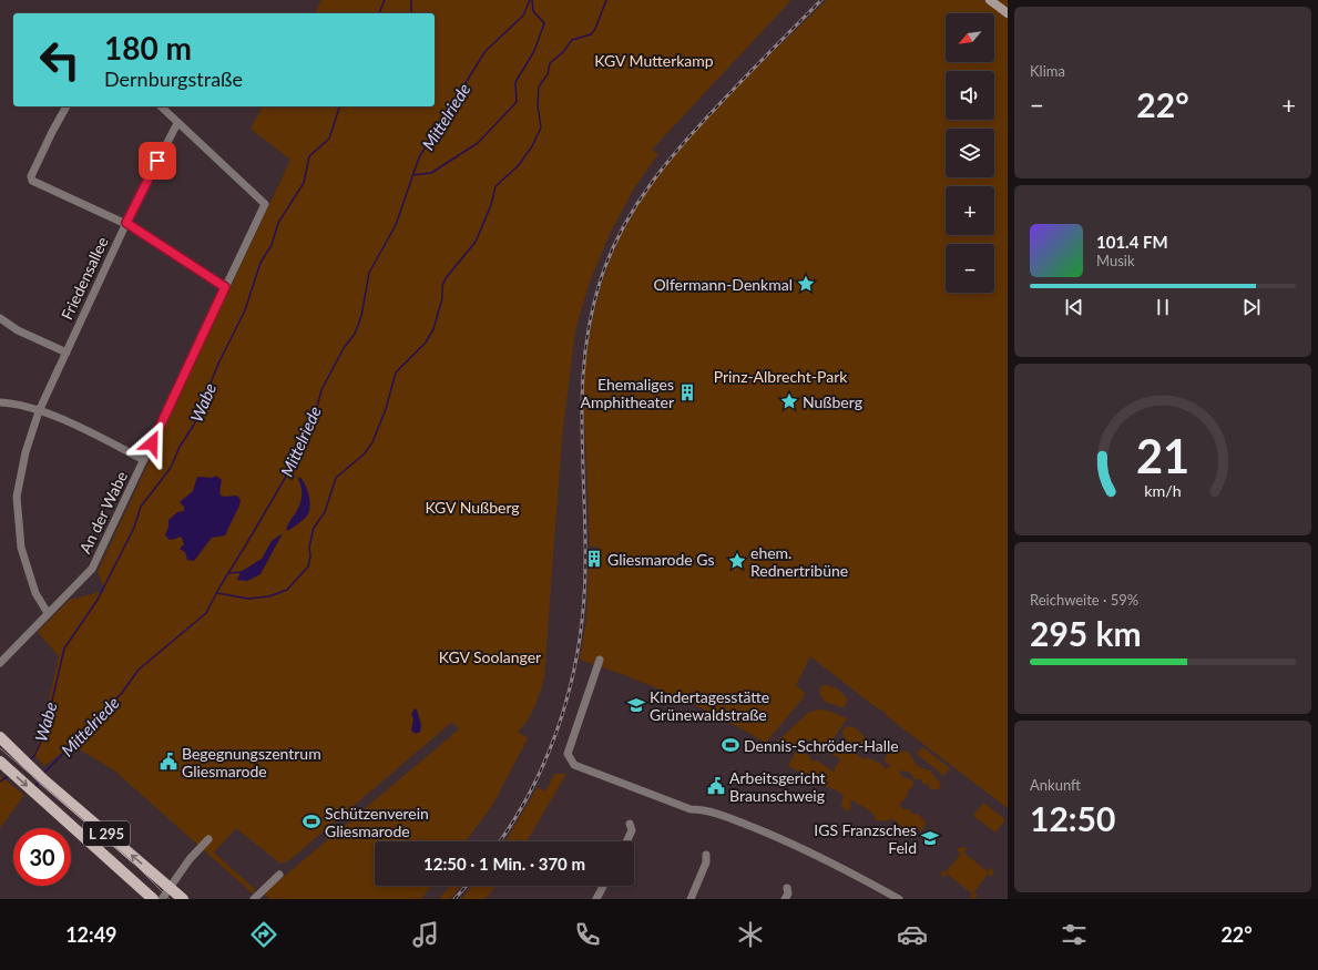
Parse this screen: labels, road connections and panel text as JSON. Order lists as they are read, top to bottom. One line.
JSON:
{"streets":{"main road":["L 295"],"street":["Friedensallee","An der Wabe"]},"crossings":[["Friedensallee","An der Wabe"]],"water":["Mittelriede","Wabe"],"parks":["KGV Mutterkamp","Prinz-Albrecht-Park","KGV Nußberg","KGV Soolanger"],"places":{"place":["Olfermann-Denkmal","Nußberg","ehem. Rednertribüne"],"building":["Ehemaliges Amphitheater","Gliesmarode Gs"],"school or university":["Kindertagesstätte Grünewaldstraße","IGS Franzsches Feld"],"sports":["Dennis-Schröder-Halle","Schützenverein Gliesmarode"],"public building":["Begegnungszentrum Gliesmarode","Arbeitsgericht Braunschweig"]},"north":"bottom left","page":{"tile":["Klima",["Reichweite · 59%","295 km"],["Ankunft","12:50"]],"map_buttons":["+","−"],"turn":["180 m","Dernburgstraße"],"heat":["−","22°","+"],"song":["101.4 FM","Musik"],"limit":"30","trip":"12:50 · 1 Min. · 370 m","tabs":["12:49","22°"],"gauge":["21","km/h"]}}
